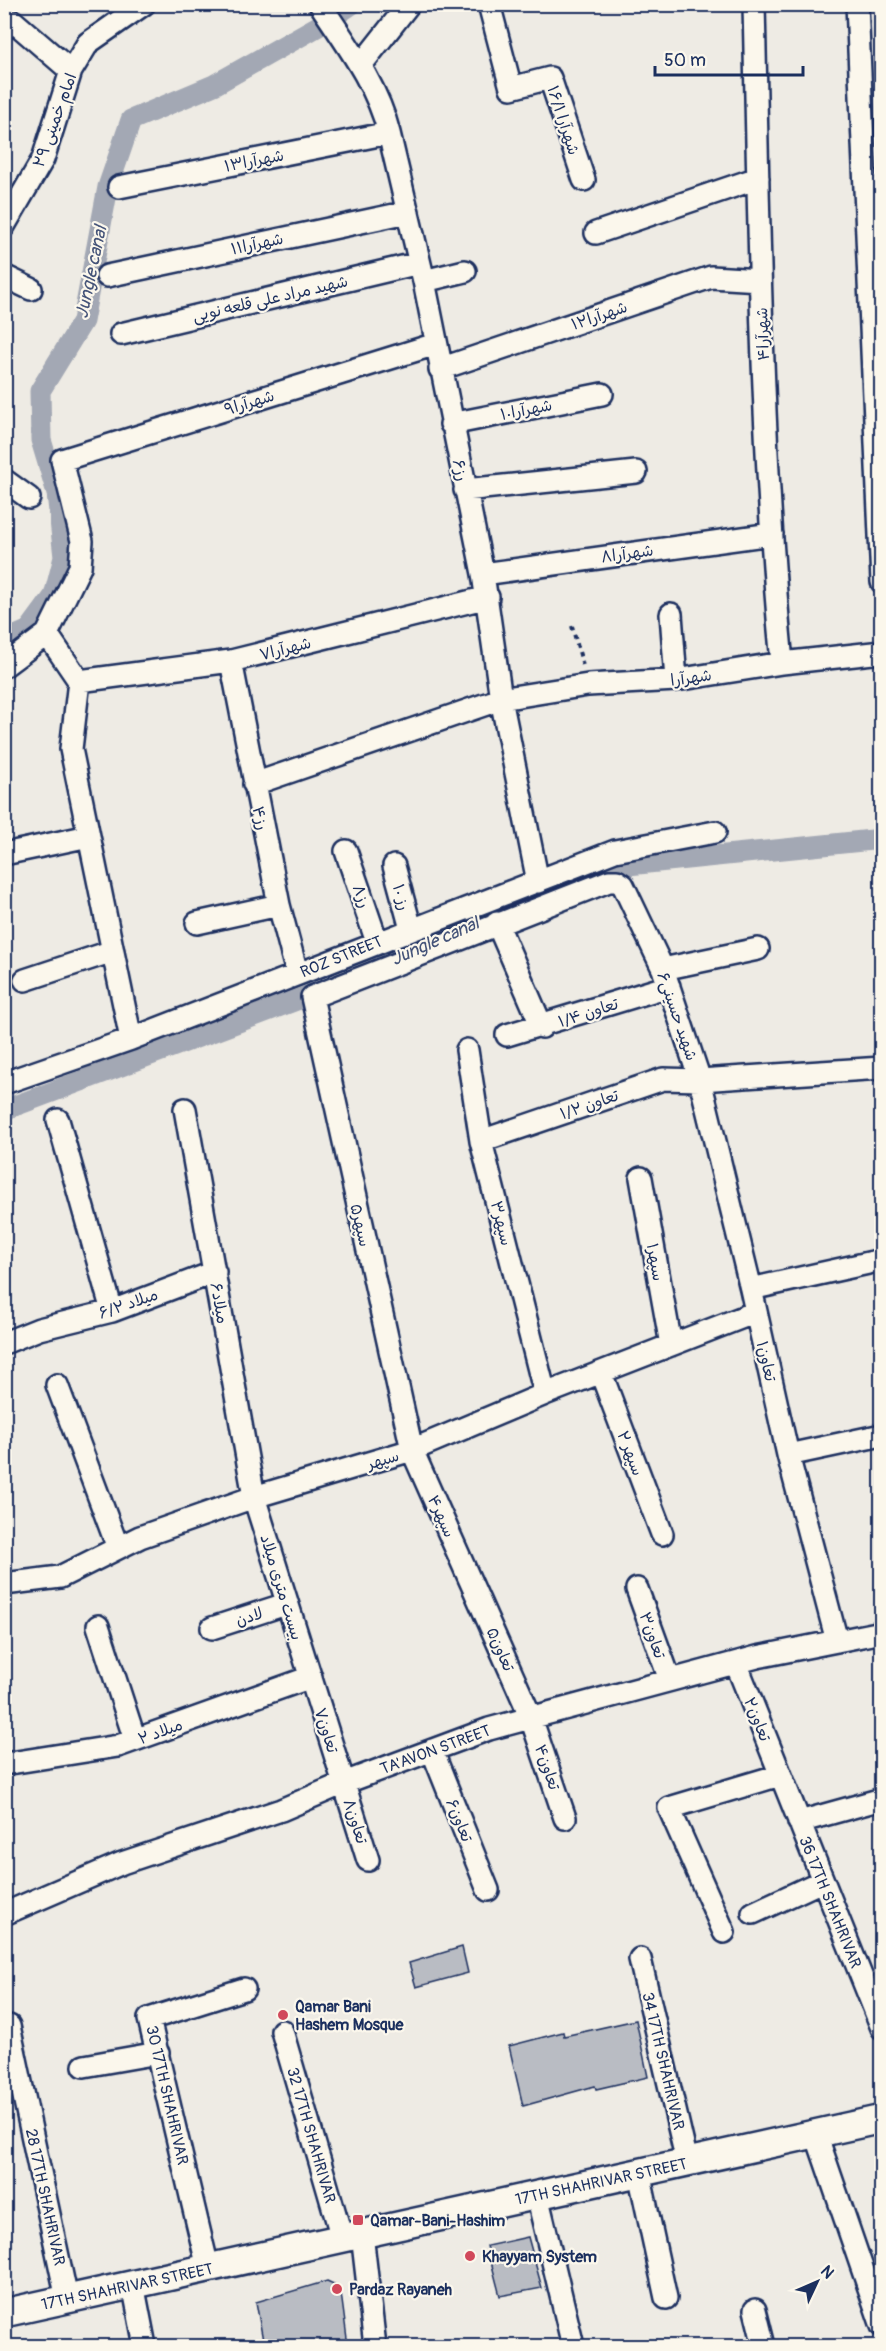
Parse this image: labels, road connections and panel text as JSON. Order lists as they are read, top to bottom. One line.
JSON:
{"streets":{"main road":["17TH SHAHRIVAR STREET"],"street":["امام خمینی ۲۹","شهرآرا ۱۶/۱","شهرآرا۱۳","شهرآرا۱۱","شهید مراد علی قلعه نویی","شهرآرا۱۲","شهرآرا۴","شهرآرا۹","شهرآرا۱۰","رز۶","شهرآرا۸","شهرآرا۷","شهرآرا","رز۴","رز۸","رز ۱۰","ROZ STREET","تعاون ۱/۴","شهید حسینی۶","تعاون ۱/۲","سپهر۳","سپهر۵","سپهر۱","میلاد ۶/۲","میلاد۶","تعاون۱","سپهر ۲","سپهر","سپهر۴","بیست متری میلاد","لادن","تعاون۳","تعاون۵","تعاون۲","تعاون۷","میلاد ۲","TA'AVON STREET","تعاون۴","تعاون۶","تعاون۸","36 17TH SHAHRIVAR","34 17TH SHAHRIVAR","30 17TH SHAHRIVAR","32 17TH SHAHRIVAR","28 17TH SHAHRIVAR"]},"crossings":[["شهرآرا۱۳","رز۶"],["شهرآرا۱۱","رز۶"],["شهید مراد علی قلعه نویی","رز۶"],["شهرآرا۱۲","شهرآرا۴"],["شهرآرا۱۲","رز۶"],["شهرآرا۴","شهرآرا۸"],["شهرآرا۴","شهرآرا"],["شهرآرا۹","رز۶"],["شهرآرا۱۰","رز۶"],["رز۶","شهرآرا۸"],["رز۶","شهرآرا۷"],["رز۶","شهرآرا"],["رز۶","ROZ STREET"],["شهرآرا۷","رز۴"],["شهرآرا","رز۴"],["رز۴","ROZ STREET"],["رز۸","ROZ STREET"],["رز ۱۰","ROZ STREET"],["تعاون ۱/۴","شهید حسینی۶"],["شهید حسینی۶","تعاون ۱/۲"],["شهید حسینی۶","سپهر۵"],["شهید حسینی۶","تعاون۱"],["تعاون ۱/۲","سپهر۳"],["تعاون ۱/۲","تعاون۱"],["سپهر۳","سپهر"],["سپهر۵","سپهر"],["سپهر۵","سپهر۴"],["سپهر۱","سپهر"],["میلاد ۶/۲","میلاد۶"],["میلاد۶","سپهر"],["میلاد۶","بیست متری میلاد"],["تعاون۱","سپهر"],["تعاون۱","TA'AVON STREET"],["سپهر ۲","سپهر"],["سپهر","سپهر۴"],["سپهر","بیست متری میلاد"],["سپهر۴","تعاون۵"],["بیست متری میلاد","لادن"],["بیست متری میلاد","تعاون۷"],["بیست متری میلاد","میلاد ۲"],["تعاون۳","TA'AVON STREET"],["تعاون۵","TA'AVON STREET"],["تعاون۵","تعاون۴"],["تعاون۲","TA'AVON STREET"],["تعاون۲","36 17TH SHAHRIVAR"],["تعاون۷","میلاد ۲"],["تعاون۷","TA'AVON STREET"],["تعاون۷","تعاون۸"],["TA'AVON STREET","تعاون۴"],["TA'AVON STREET","تعاون۶"],["TA'AVON STREET","تعاون۸"],["34 17TH SHAHRIVAR","17TH SHAHRIVAR STREET"],["30 17TH SHAHRIVAR","17TH SHAHRIVAR STREET"],["32 17TH SHAHRIVAR","17TH SHAHRIVAR STREET"],["17TH SHAHRIVAR STREET","28 17TH SHAHRIVAR"]],"water":["Jungle canal"],"places":{"other":["Qamar Bani Hashem Mosque","Khayyam System","Pardaz Rayaneh"],"transit":["Qamar-Bani-Hashim"]},"scale_bar":"50 m","north":"top right"}
